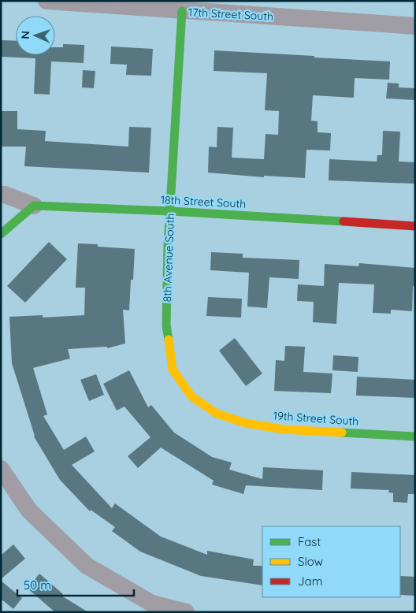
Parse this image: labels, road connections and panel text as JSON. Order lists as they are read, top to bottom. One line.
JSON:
{"streets":{"street":["17th Street South","18th Street South","8th Avenue South","19th Street South"]},"crossings":[["17th Street South","8th Avenue South"],["18th Street South","8th Avenue South"],["8th Avenue South","19th Street South"]],"legend":["Fast","Slow","Jam"],"scale_bar":"50 m","north":"left"}
